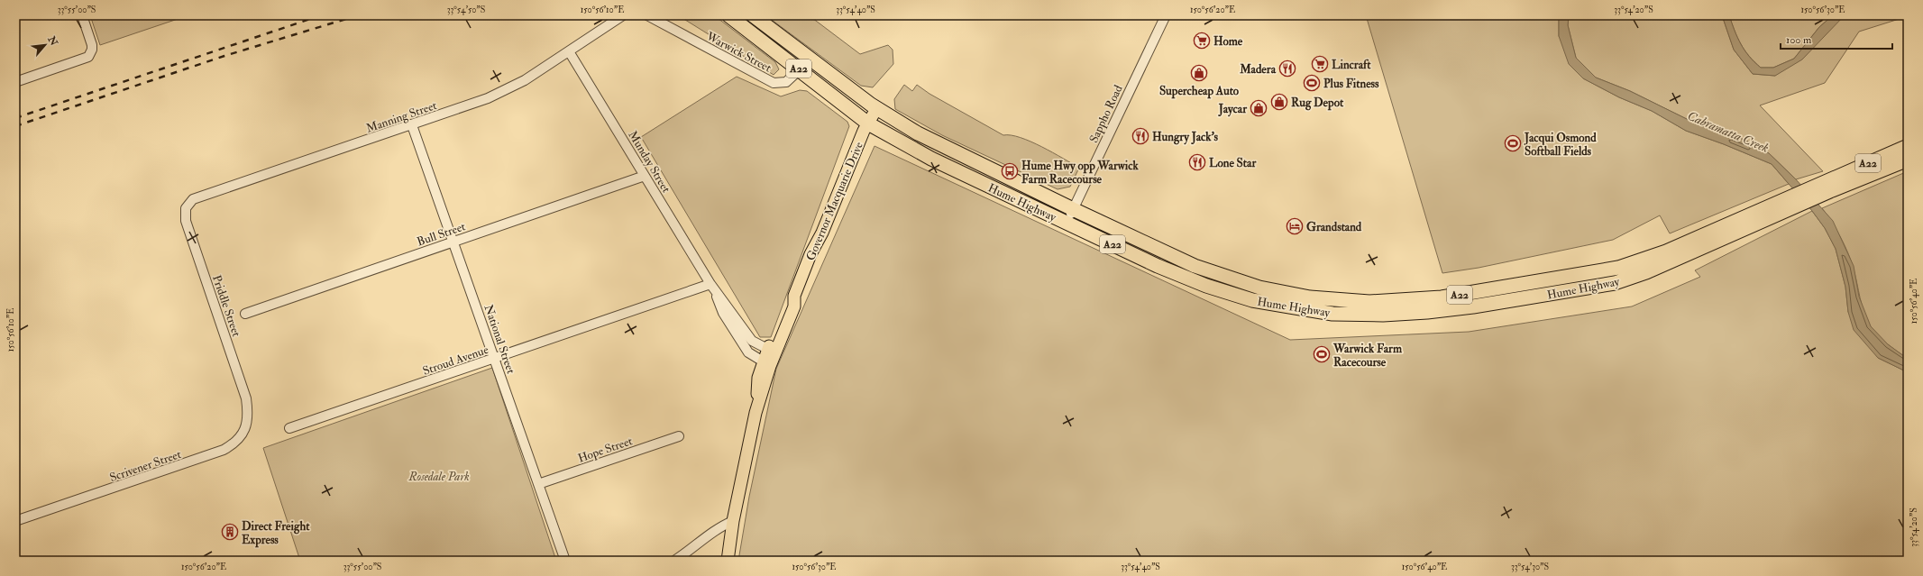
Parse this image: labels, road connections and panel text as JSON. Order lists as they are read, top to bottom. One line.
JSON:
{"streets":{"highway":["A22","Hume Highway"],"main road":["Governor Macquarie Drive"],"street":["Warwick Street","Sappho Road","Manning Street","Munday Street","Bull Street","Priddle Street","National Street","Stroud Avenue","Hope Street","Scrivener Street"]},"crossings":[["Warwick Street","Hume Highway"],["Sappho Road","Hume Highway"],["Manning Street","Munday Street"],["Manning Street","Priddle Street"],["Manning Street","National Street"],["Munday Street","Governor Macquarie Drive"],["Munday Street","Bull Street"],["Munday Street","Stroud Avenue"],["Governor Macquarie Drive","Hume Highway"],["Bull Street","National Street"],["Priddle Street","Scrivener Street"],["National Street","Stroud Avenue"],["National Street","Hope Street"]],"water":["Cabramatta Creek"],"parks":["Rosedale Park"],"places":{"supermarket":["Home","Lincraft"],"restaurant":["Madera","Hungry Jack's","Lone Star"],"shop":["Supercheap Auto","Rug Depot","Jaycar"],"sports":["Plus Fitness","Jacqui Osmond Softball Fields","Warwick Farm Racecourse"],"bus stop":["Hume Hwy opp Warwick Farm Racecourse"],"hotel":["Grandstand"],"building":["Direct Freight Express"]},"scale_bar":"100 m","north":"top right","coordinates":["33°55'00\"S","33°54'50\"S","150°56'10\"E","33°54'40\"S","150°56'20\"E","33°54'20\"S","150°56'30\"E","150°56'40\"E","33°54'30\"S"]}
